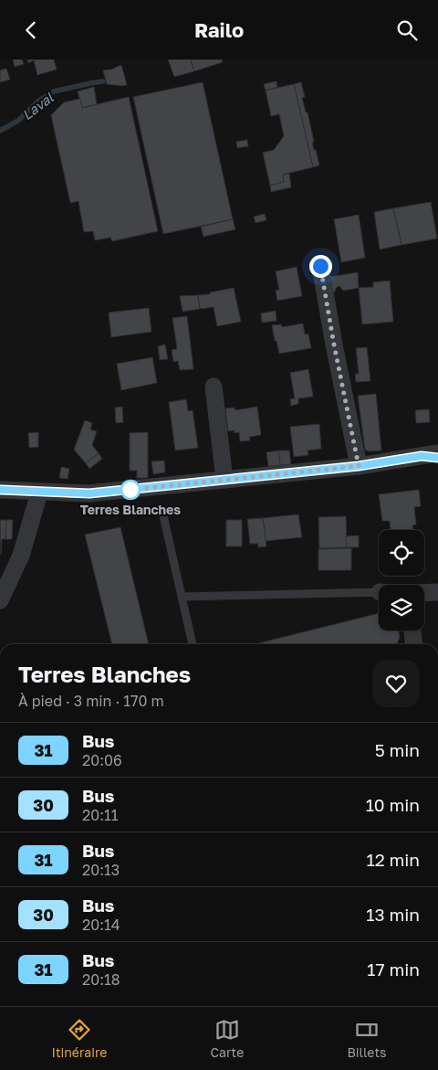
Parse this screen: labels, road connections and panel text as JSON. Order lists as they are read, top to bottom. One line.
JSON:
{"water":["Laval"],"places":["Terres Blanches"],"lines":["bus line 31"],"page":{"header":"Railo","heading":["Terres Blanches","À pied · 3 min · 170 m"],"list":[{"mark":"31","name":"Bus","note":"20:06","value":"5 min"},{"mark":"30","name":"Bus","note":"20:11","value":"10 min"},{"mark":"31","name":"Bus","note":"20:13","value":"12 min"},{"mark":"30","name":"Bus","note":"20:14","value":"13 min"},{"mark":"31","name":"Bus","note":"20:18","value":"17 min"}],"tabs":["Itinéraire","Carte","Billets"]}}
